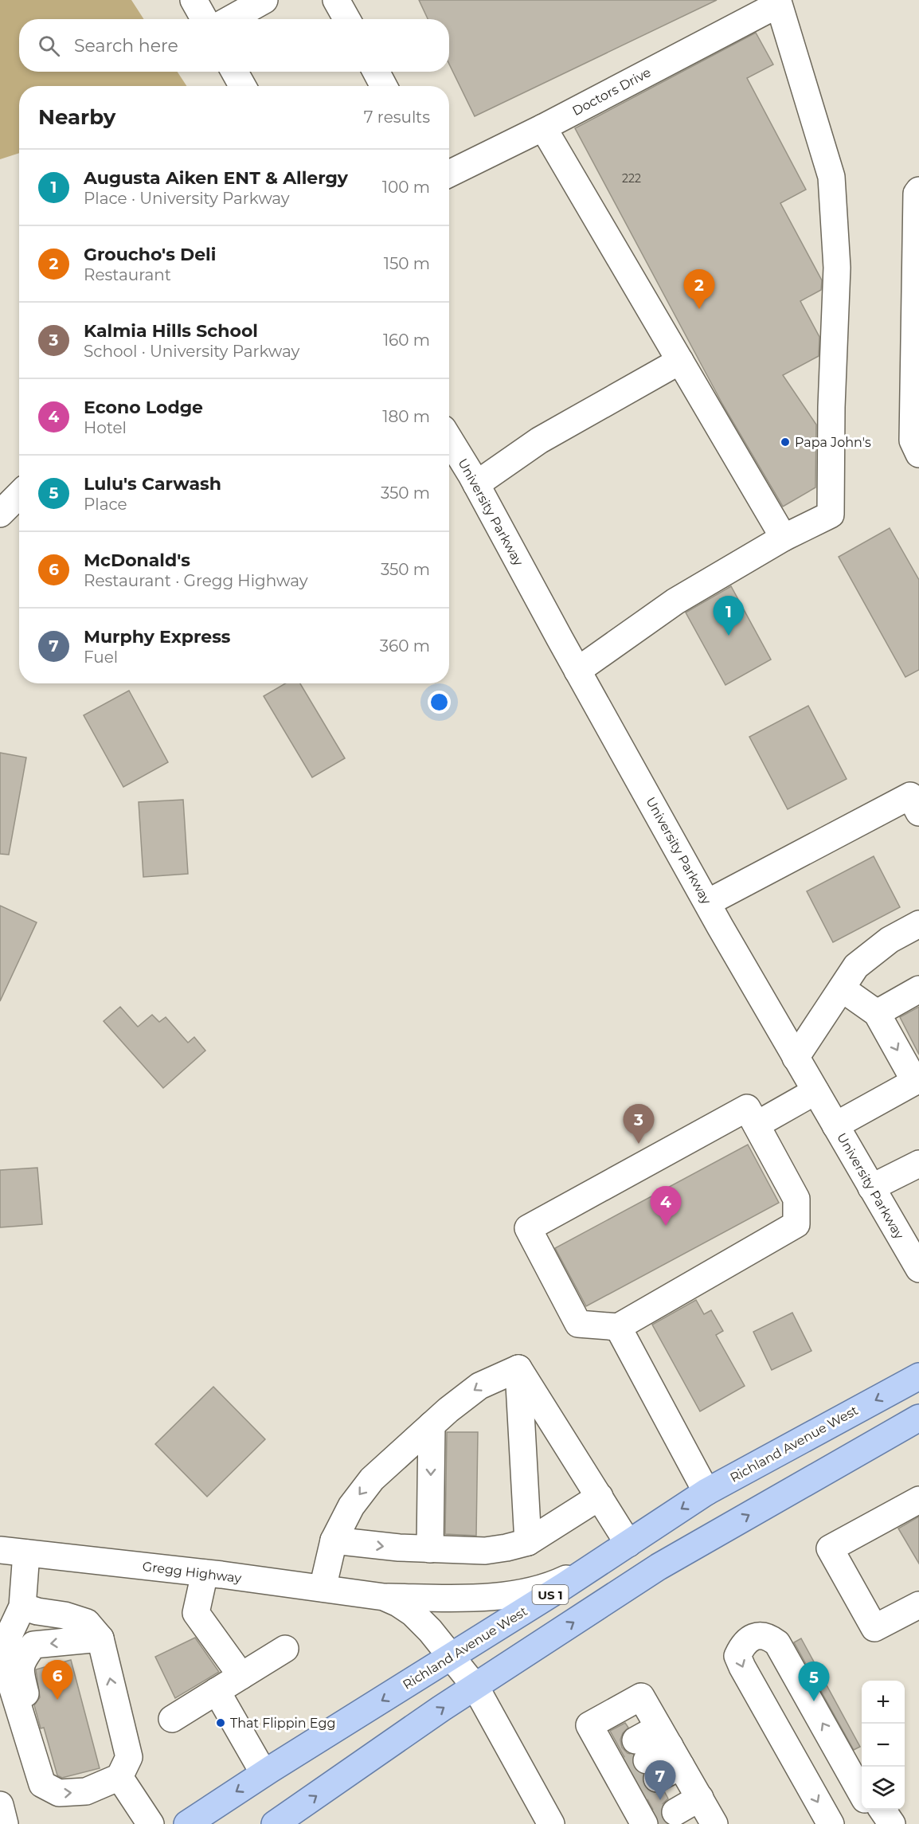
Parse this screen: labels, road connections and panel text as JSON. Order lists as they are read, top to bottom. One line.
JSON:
{"streets":{"main road":["Richland Avenue West","US 1"],"street":["Doctors Drive","University Parkway","Gregg Highway"]},"crossings":[["Richland Avenue West","Gregg Highway"],["Gregg Highway","US 1"]],"places":["Papa John's","That Flippin Egg"],"house_numbers":["222"],"page":{"search":"Search here","heading":["Nearby","7 results"],"list":[{"mark":"1","name":"Augusta Aiken ENT & Allergy","note":"Place · University Parkway","value":"100 m"},{"mark":"2","name":"Groucho's Deli","note":"Restaurant","value":"150 m"},{"mark":"3","name":"Kalmia Hills School","note":"School · University Parkway","value":"160 m"},{"mark":"4","name":"Econo Lodge","note":"Hotel","value":"180 m"},{"mark":"5","name":"Lulu's Carwash","note":"Place","value":"350 m"},{"mark":"6","name":"McDonald's","note":"Restaurant · Gregg Highway","value":"350 m"},{"mark":"7","name":"Murphy Express","note":"Fuel","value":"360 m"}],"pins":["2","1","3","4","6","5","7"],"map_buttons":["+","−"]}}
